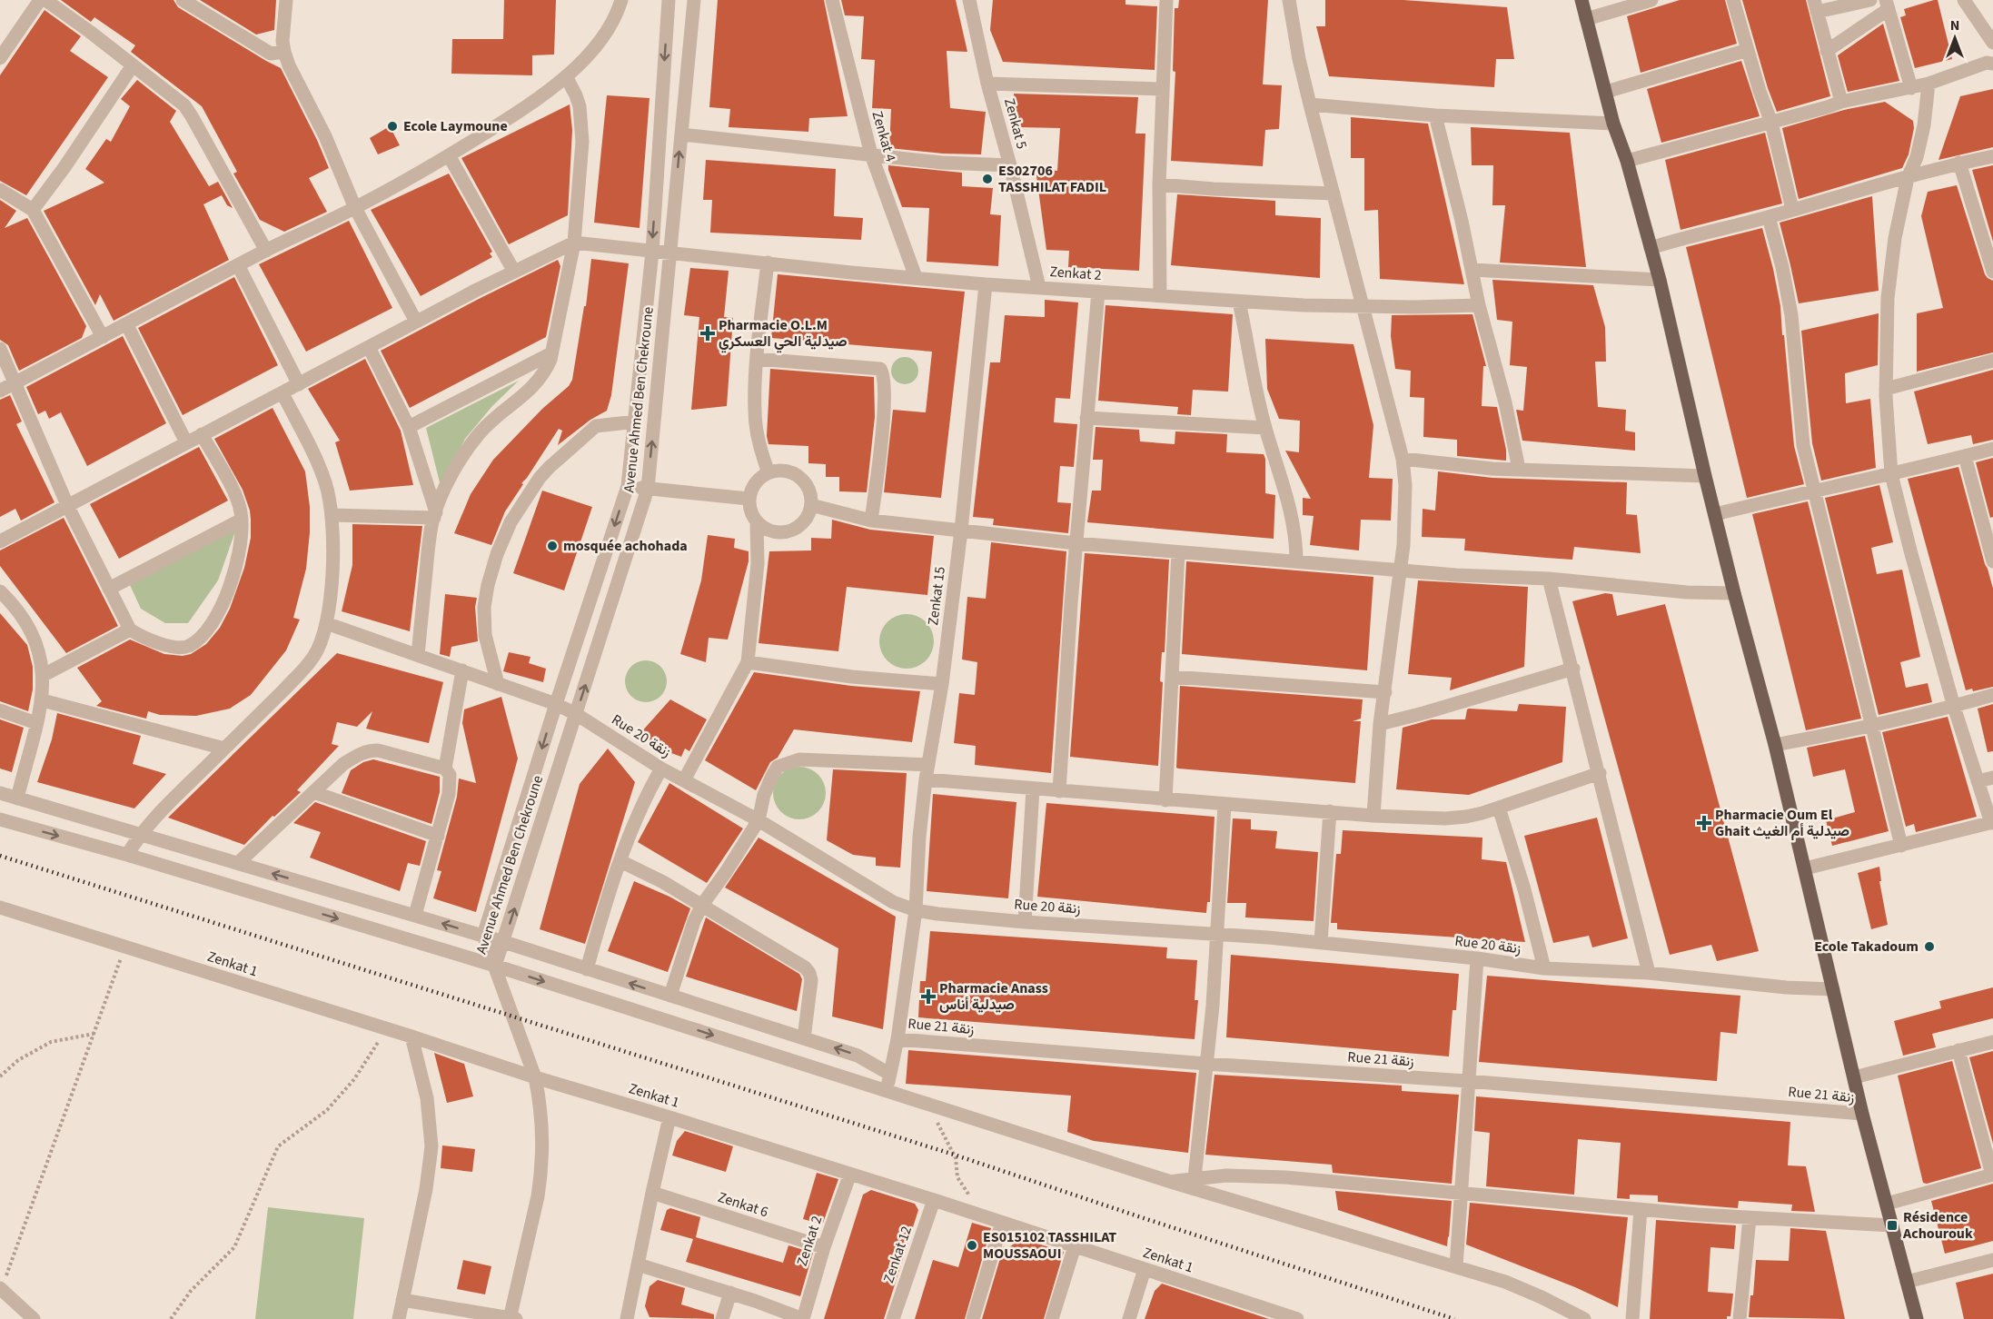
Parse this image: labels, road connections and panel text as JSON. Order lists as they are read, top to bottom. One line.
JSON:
{"streets":{"street":["Zenkat 5","Zenkat 4","Zenkat 2","Avenue Ahmed Ben Chekroune","Zenkat 15","Rue 20 زنقة","Zenkat 1","Rue 21 زنقة","Zenkat 6","Zenkat 12"]},"crossings":[["Zenkat 5","Zenkat 2"],["Zenkat 4","Zenkat 2"],["Zenkat 2","Avenue Ahmed Ben Chekroune"],["Zenkat 2","Zenkat 15"],["Zenkat 2","Zenkat 1"],["Zenkat 2","Zenkat 6"],["Avenue Ahmed Ben Chekroune","Rue 20 زنقة"],["Zenkat 15","Rue 20 زنقة"],["Zenkat 15","Rue 21 زنقة"],["Zenkat 1","Zenkat 12"]],"places":{"other":["Ecole Laymoune","ES02706 TASSHILAT FADIL","mosquée achohada","Ecole Takadoum","ES015102 TASSHILAT MOUSSAOUI"],"health":["Pharmacie O.L.M صيدلية الحي العسكري","Pharmacie Oum El Ghait صيدلية أم الغيث","Pharmacie Anass صيدلية أناس"],"transit":["Résidence Achourouk"]},"north":"top"}
